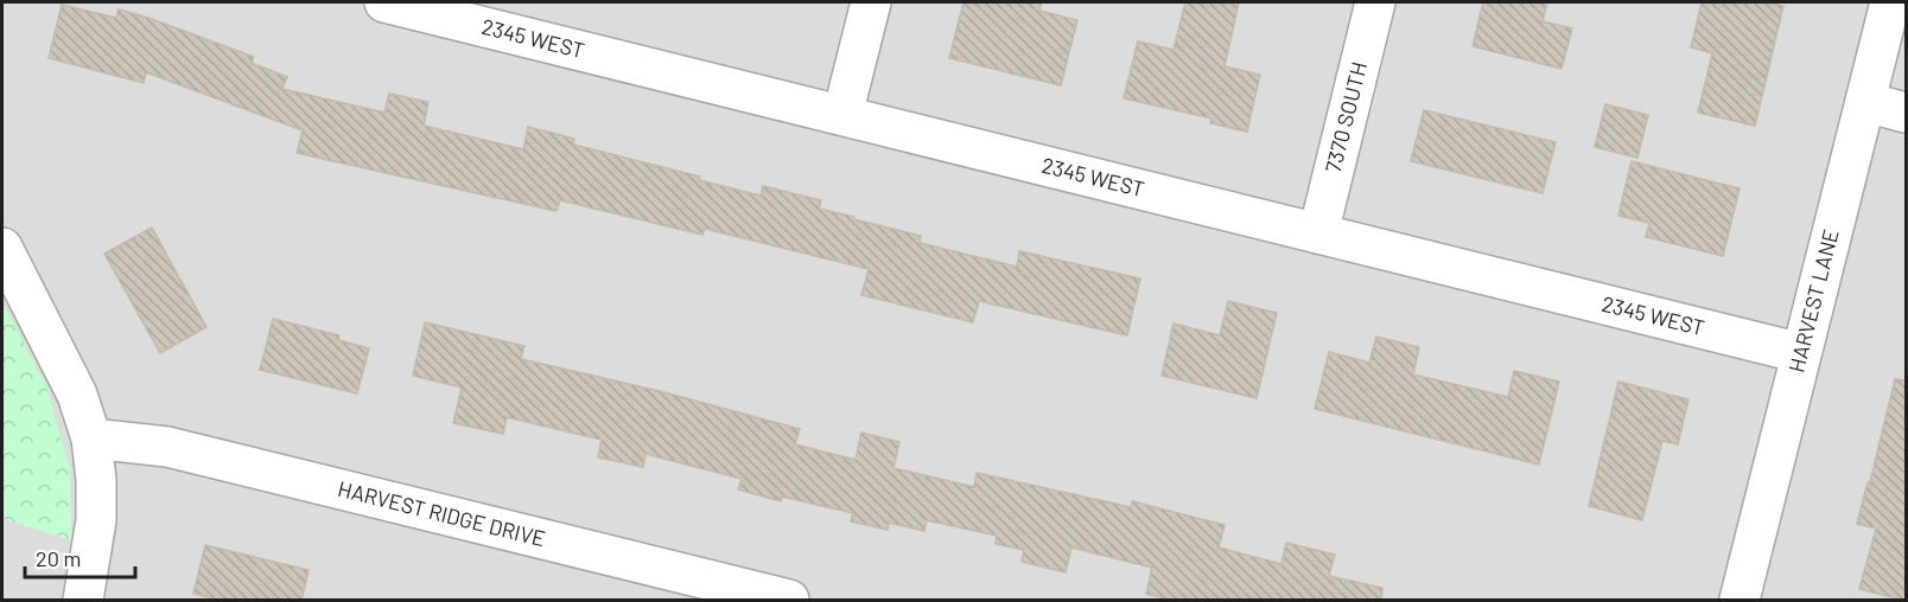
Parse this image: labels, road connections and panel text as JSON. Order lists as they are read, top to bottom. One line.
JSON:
{"streets":{"street":["2345 WEST","7370 SOUTH","HARVEST LANE","HARVEST RIDGE DRIVE"]},"crossings":[["2345 WEST","7370 SOUTH"],["2345 WEST","HARVEST LANE"]],"scale_bar":"20 m"}
